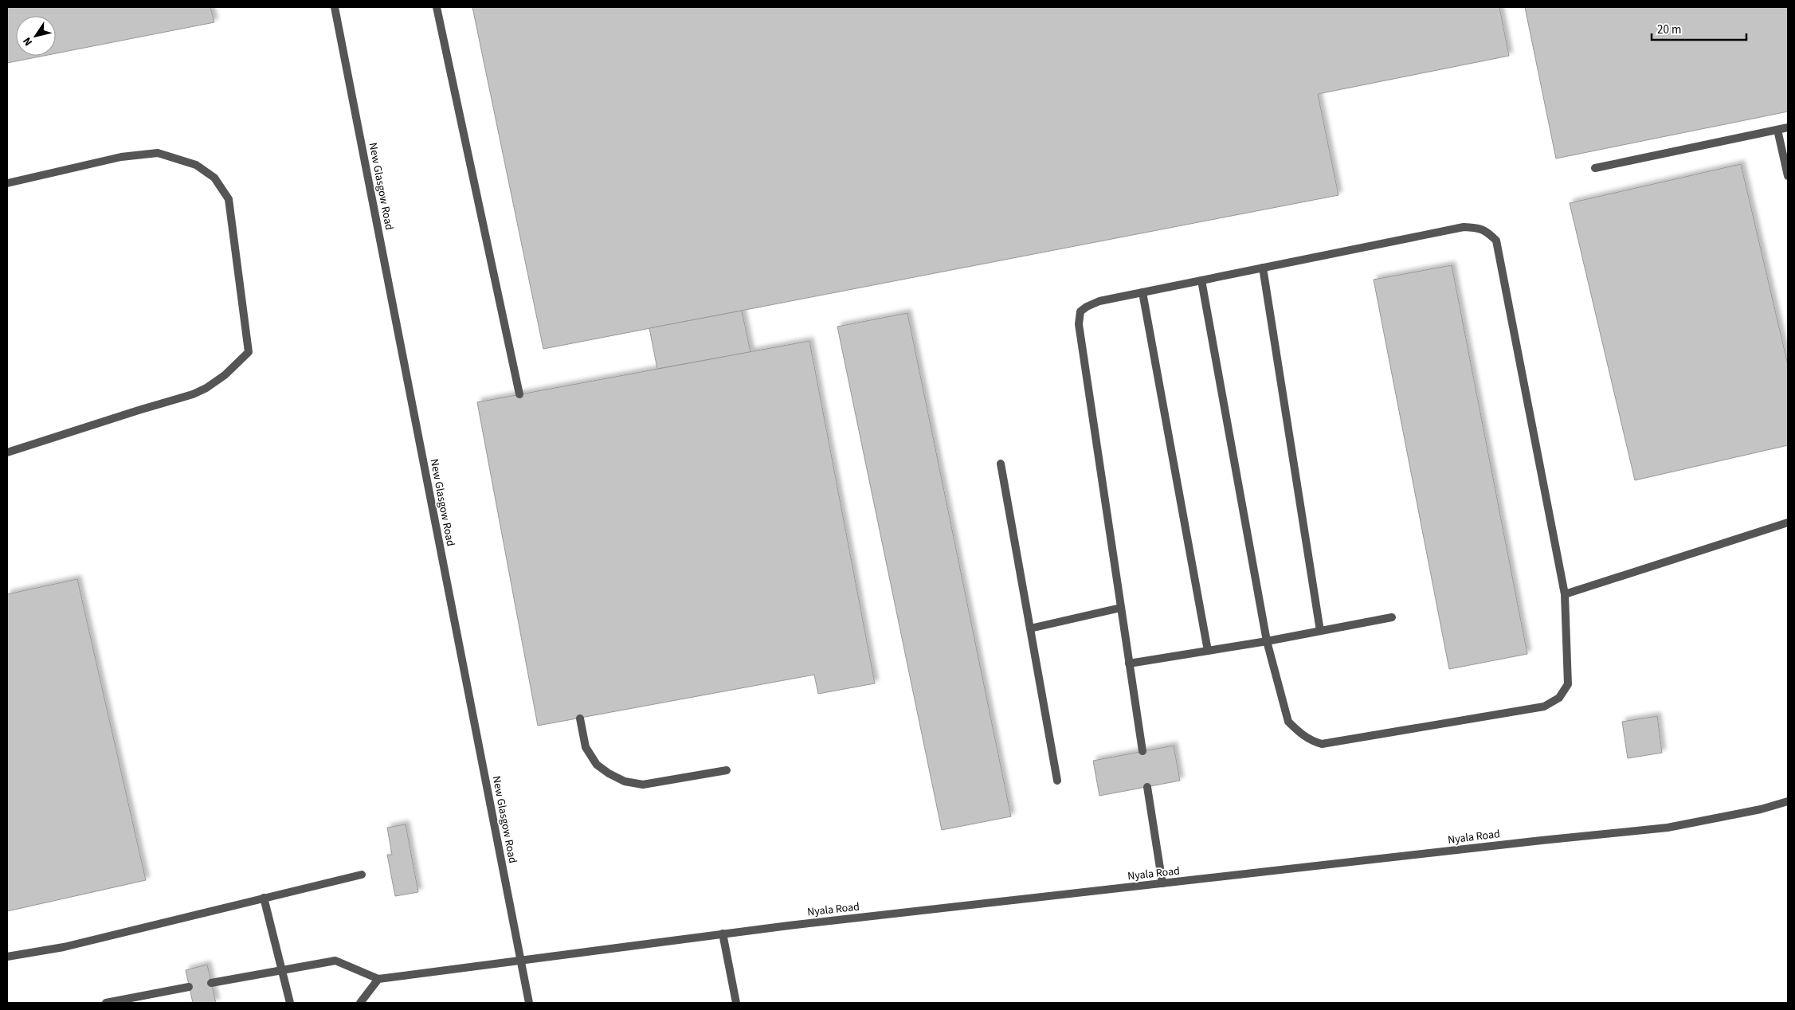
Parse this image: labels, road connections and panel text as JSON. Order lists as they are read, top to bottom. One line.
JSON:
{"streets":{"street":["New Glasgow Road","Nyala Road"]},"crossings":[["New Glasgow Road","Nyala Road"]],"scale_bar":"20 m","north":"bottom left"}
